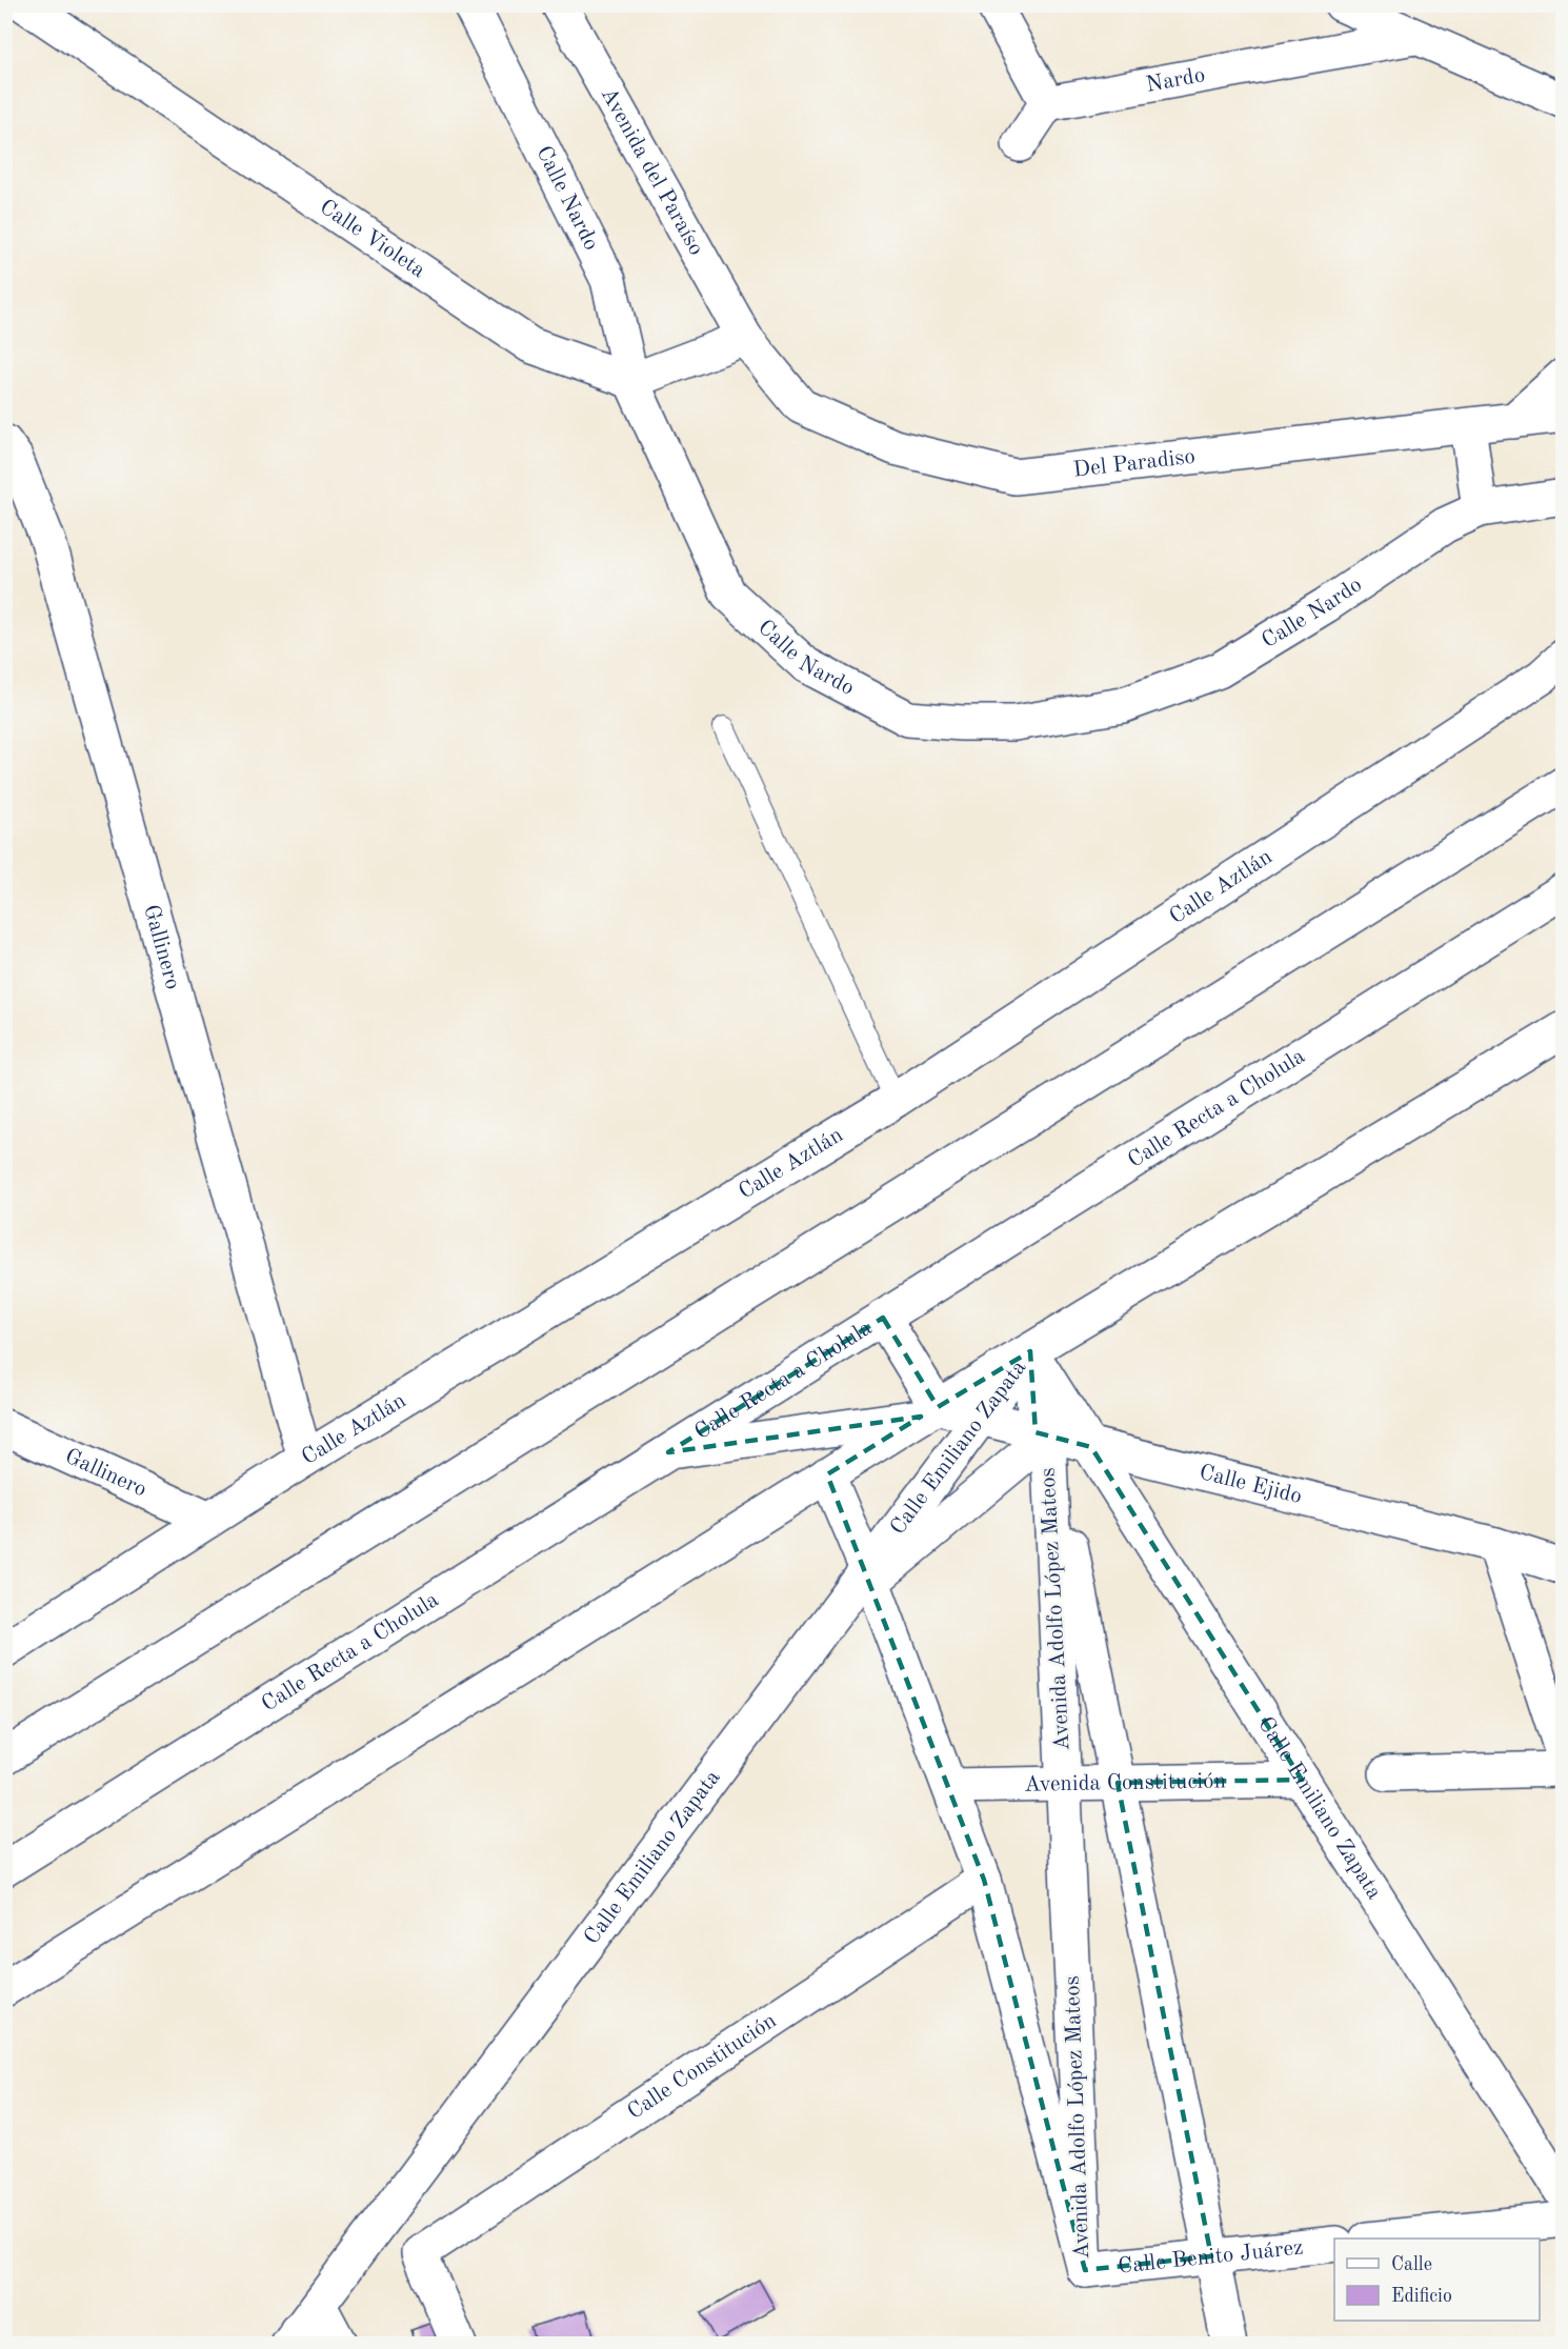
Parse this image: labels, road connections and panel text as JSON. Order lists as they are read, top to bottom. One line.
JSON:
{"streets":{"street":["Nardo","Avenida del Paraíso","Calle Nardo","Calle Violeta","Del Paradiso","Calle Aztlán","Gallinero","Calle Recta a Cholula","Calle Emiliano Zapata","Calle Ejido","Avenida Adolfo López Mateos","Avenida Constitución","Calle Constitución","Calle Benito Juárez"]},"crossings":[["Avenida del Paraíso","Del Paradiso"],["Calle Nardo","Calle Violeta"],["Calle Aztlán","Gallinero"],["Calle Emiliano Zapata","Calle Ejido"],["Calle Emiliano Zapata","Avenida Adolfo López Mateos"],["Calle Emiliano Zapata","Avenida Constitución"],["Calle Ejido","Avenida Adolfo López Mateos"],["Avenida Adolfo López Mateos","Avenida Constitución"],["Avenida Adolfo López Mateos","Calle Constitución"],["Avenida Adolfo López Mateos","Calle Benito Juárez"]],"legend":["Calle","Edificio"]}
